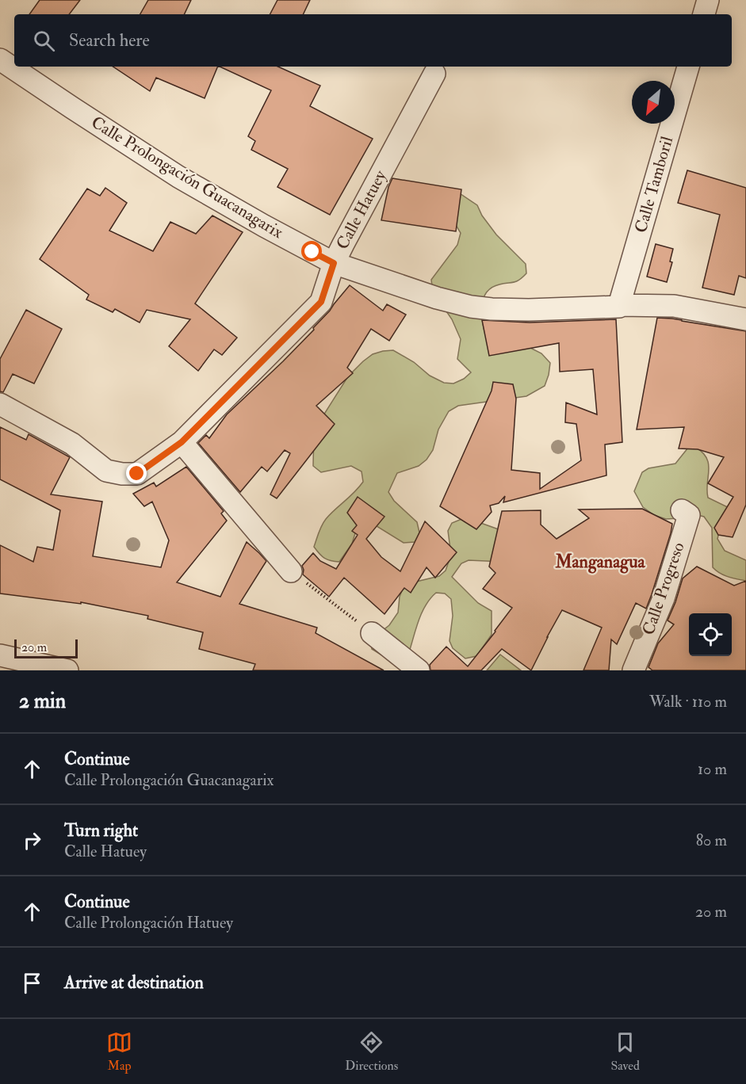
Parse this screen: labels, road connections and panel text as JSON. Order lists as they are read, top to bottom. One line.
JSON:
{"streets":{"street":["Calle Prolongación Guacanagarix","Calle Tamboril","Calle Hatuey","Calle Progreso"]},"crossings":[["Calle Prolongación Guacanagarix","Calle Tamboril"],["Calle Prolongación Guacanagarix","Calle Hatuey"]],"districts":["Manganagua"],"scale_bar":"20 m","north":"bottom left","page":{"search":"Search here","scale":"20 m","heading":["2 min","Walk · 110 m"],"list":[["Continue","Calle Prolongación Guacanagarix","10 m"],["Turn right","Calle Hatuey","80 m"],["Continue","Calle Prolongación Hatuey","20 m"],"Arrive at destination"],"nav":["Map","Directions","Saved"]}}
